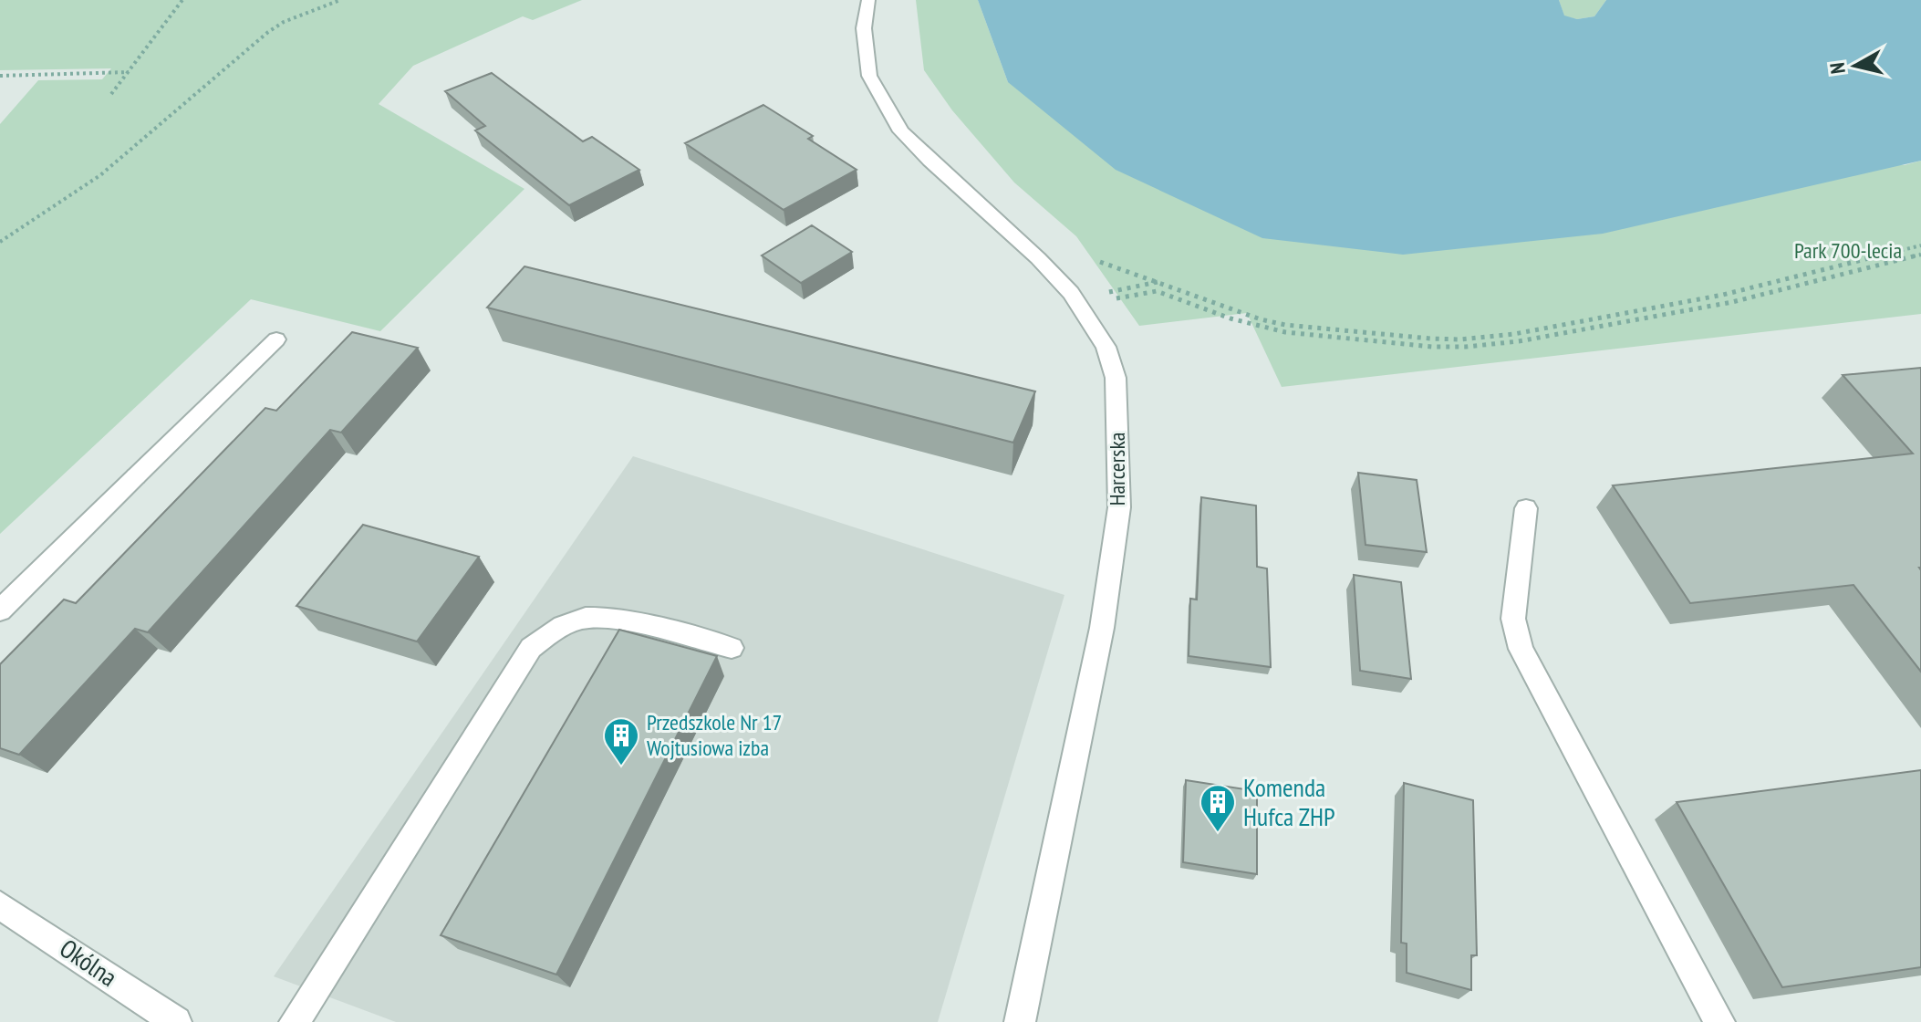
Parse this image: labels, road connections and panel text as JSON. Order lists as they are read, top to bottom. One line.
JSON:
{"streets":{"street":["Harcerska","Okólna"]},"parks":["Park 700-lecia"],"places":{"building":["Przedszkole Nr 17 Wojtusiowa izba","Komenda Hufca ZHP"]},"north":"left"}
